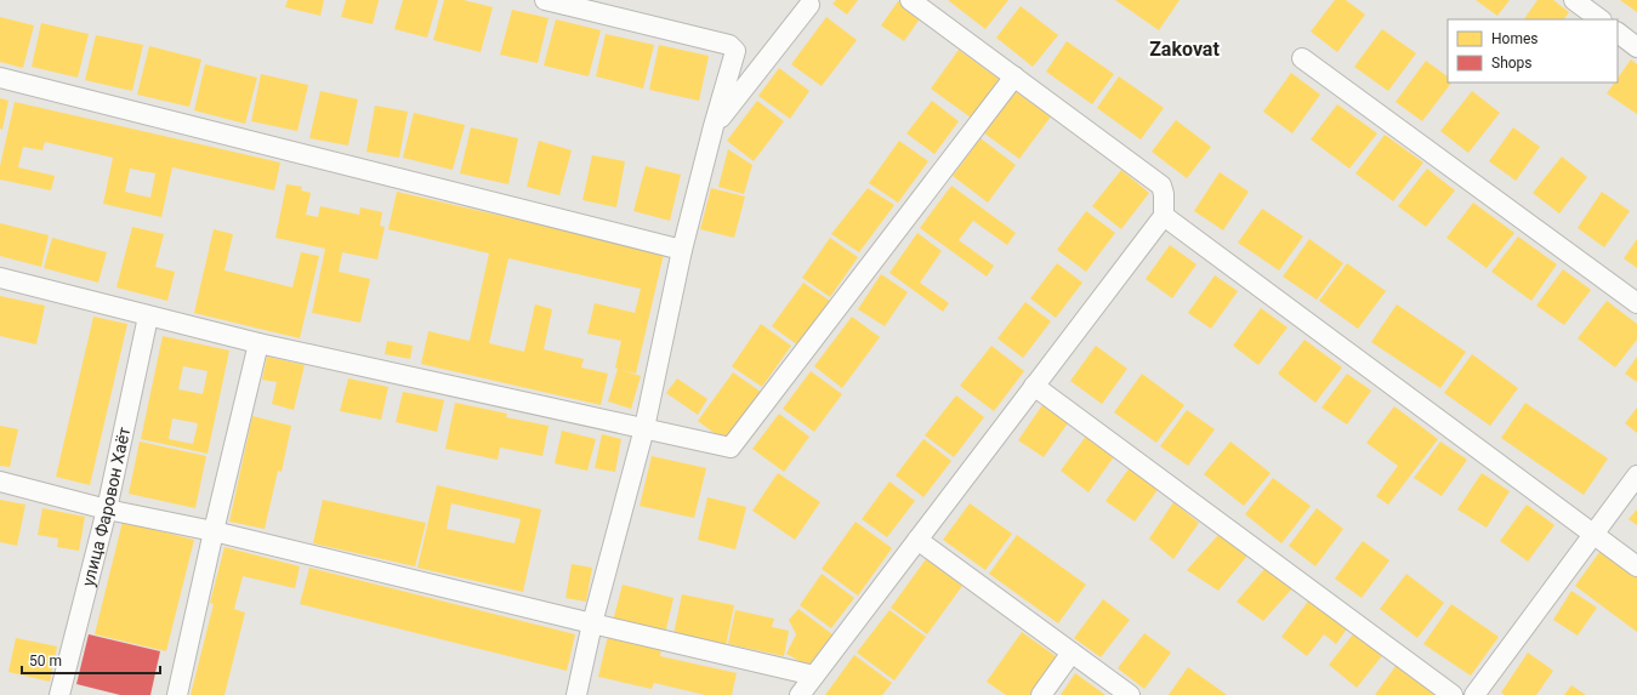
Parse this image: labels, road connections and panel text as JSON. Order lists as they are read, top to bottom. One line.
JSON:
{"streets":{"street":["улица Фаровон Хаёт"]},"districts":["Zakovat"],"legend":["Homes","Shops"],"scale_bar":"50 m"}
